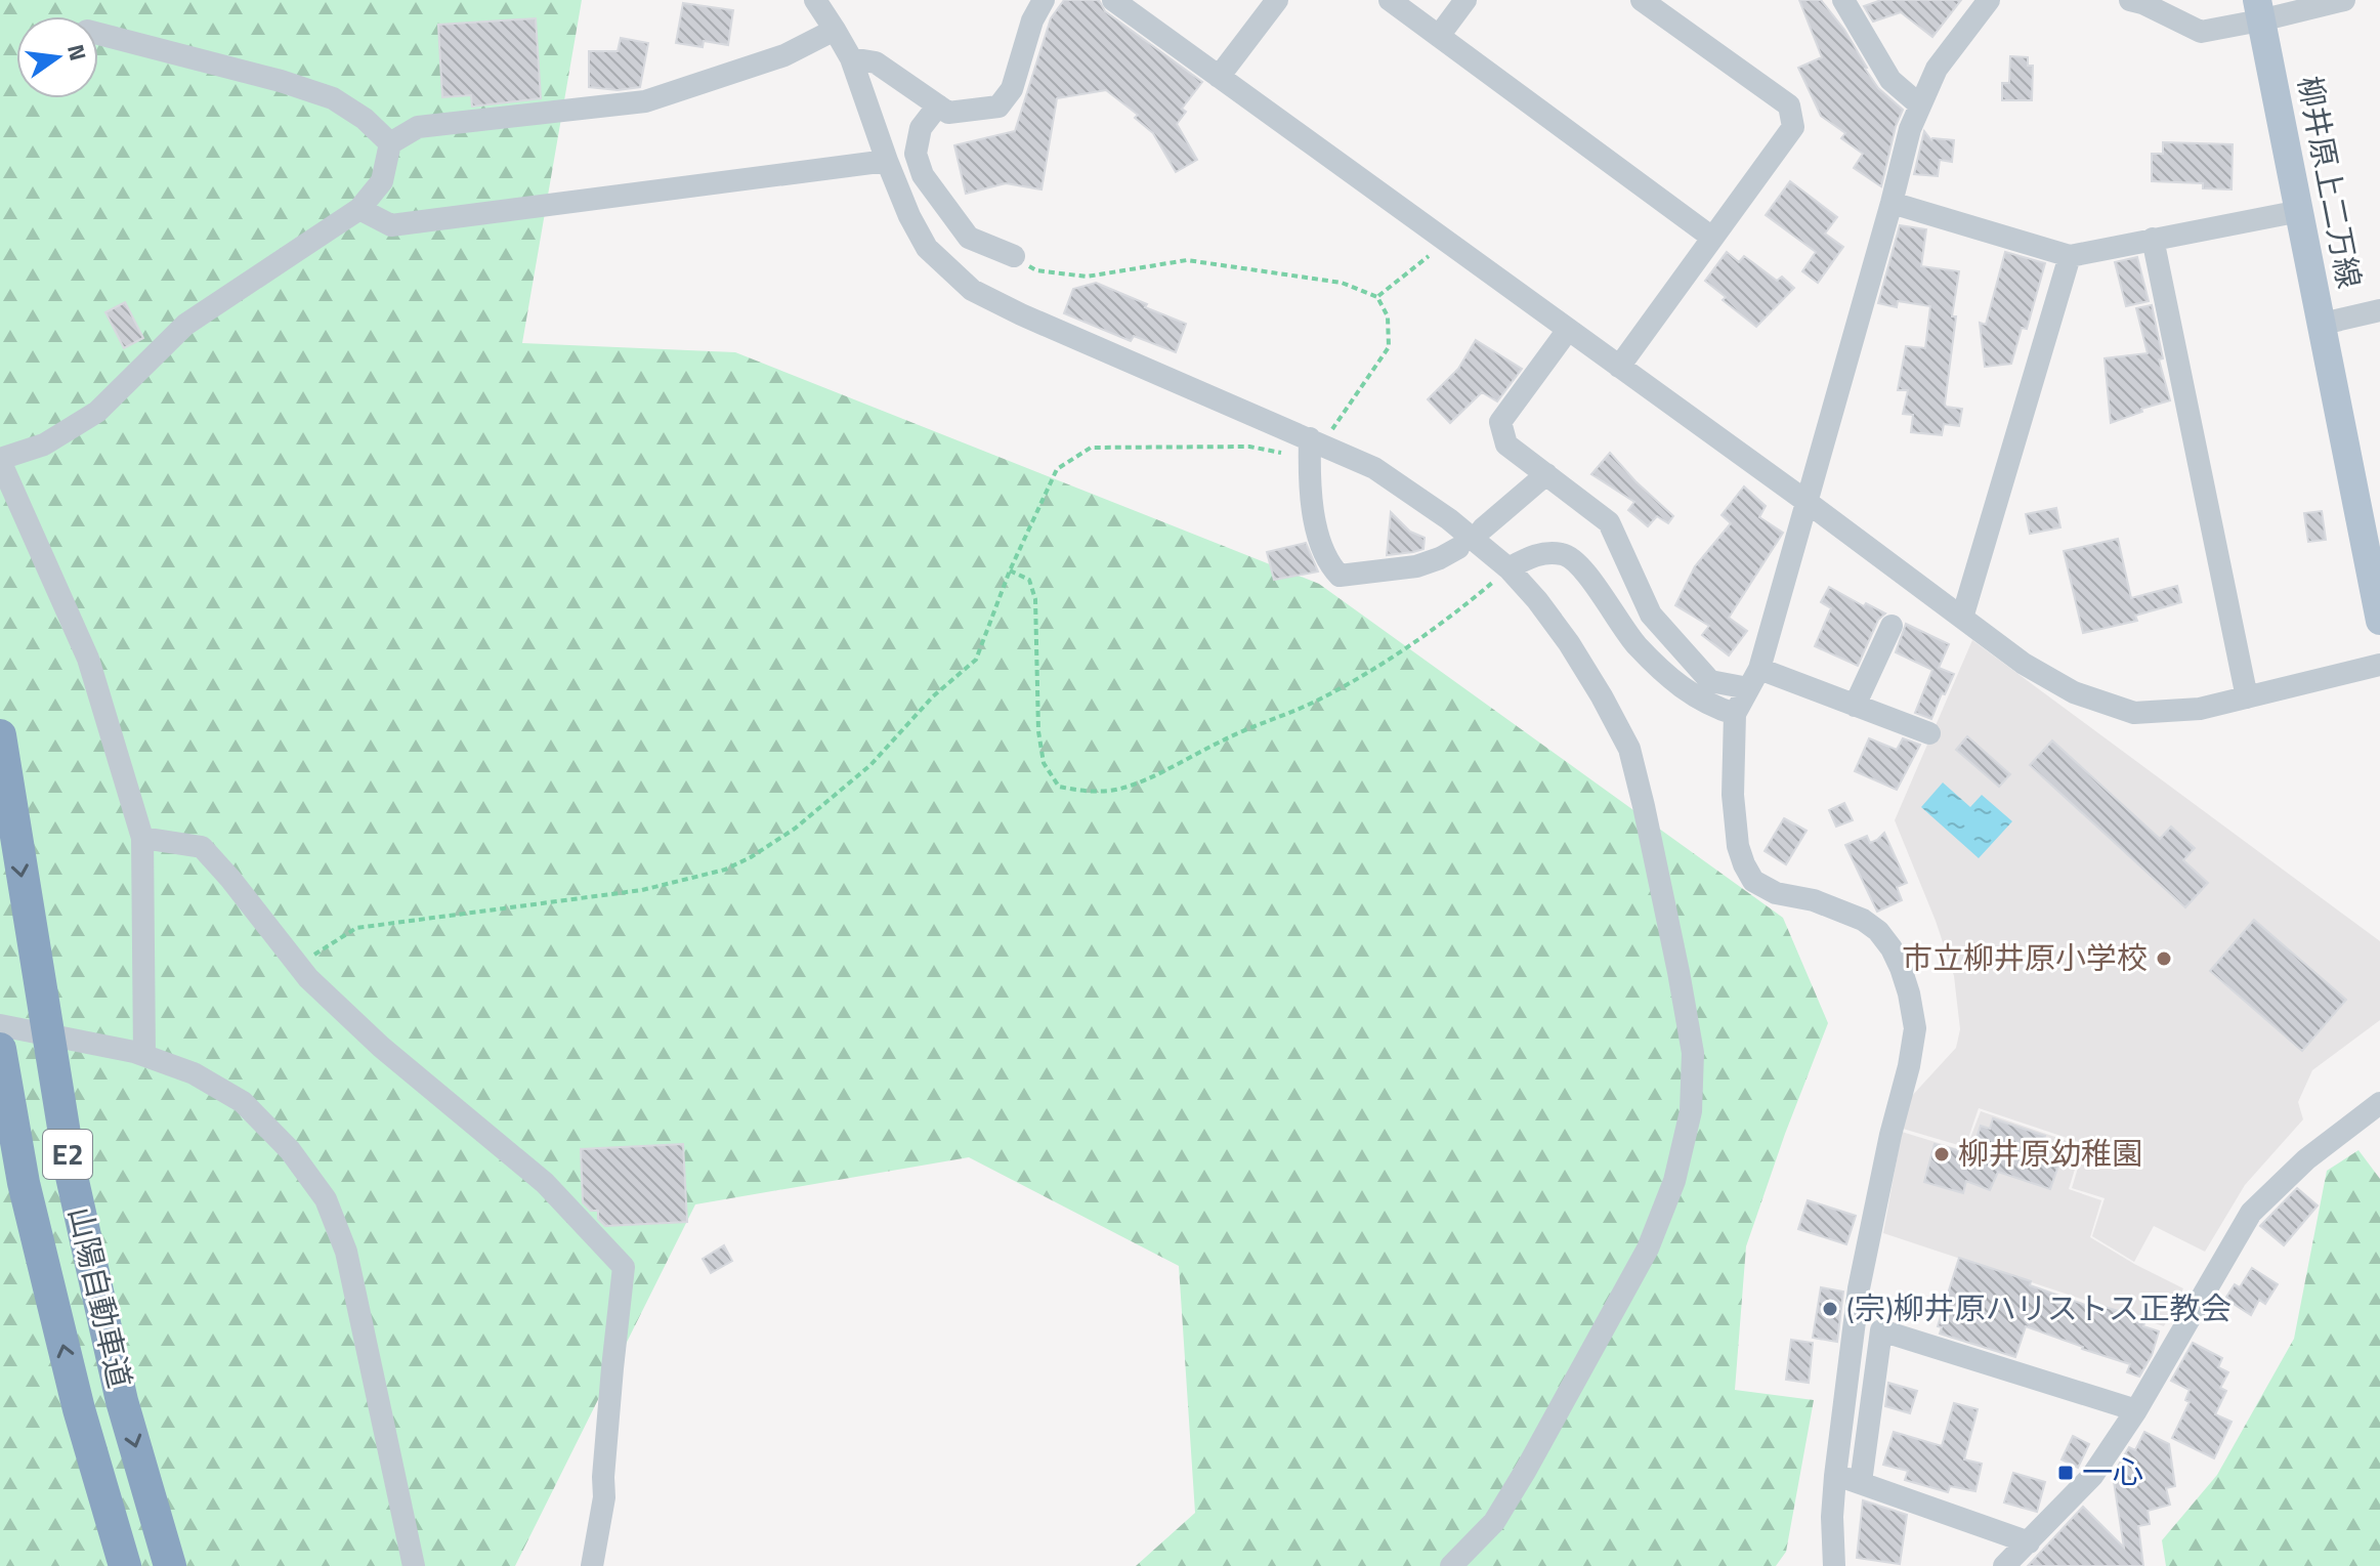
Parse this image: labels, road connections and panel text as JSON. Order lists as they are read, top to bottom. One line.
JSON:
{"streets":{"highway":["E2","山陽自動車道"],"main road":["柳井原上二万線"]},"places":{"other":["市立柳井原小学校","柳井原幼稚園","(宗)柳井原ハリストス正教会"],"transit":["一心"]},"north":"right"}
